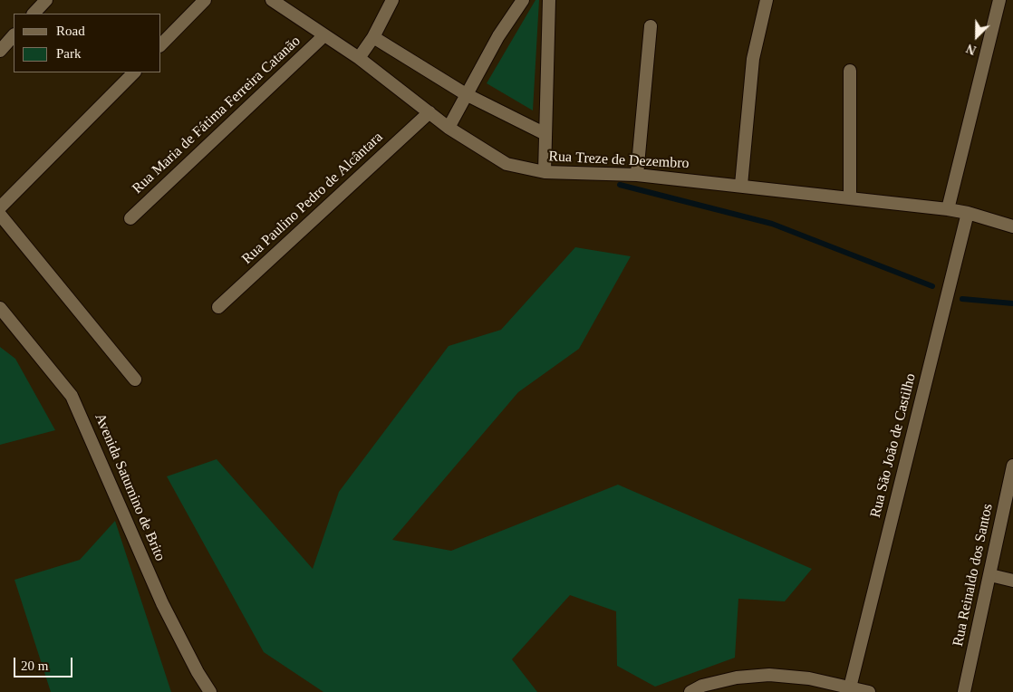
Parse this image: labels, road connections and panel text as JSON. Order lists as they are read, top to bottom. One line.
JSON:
{"streets":{"street":["Rua Maria de Fátima Ferreira Catanão","Rua Treze de Dezembro","Rua Paulino Pedro de Alcântara","Rua São João de Castilho","Avenida Saturnino de Brito","Rua Reinaldo dos Santos"]},"crossings":[["Rua Maria de Fátima Ferreira Catanão","Rua Treze de Dezembro"],["Rua Treze de Dezembro","Rua Paulino Pedro de Alcântara"],["Rua Treze de Dezembro","Rua São João de Castilho"]],"legend":["Road","Park"],"scale_bar":"20 m","north":"bottom left"}
